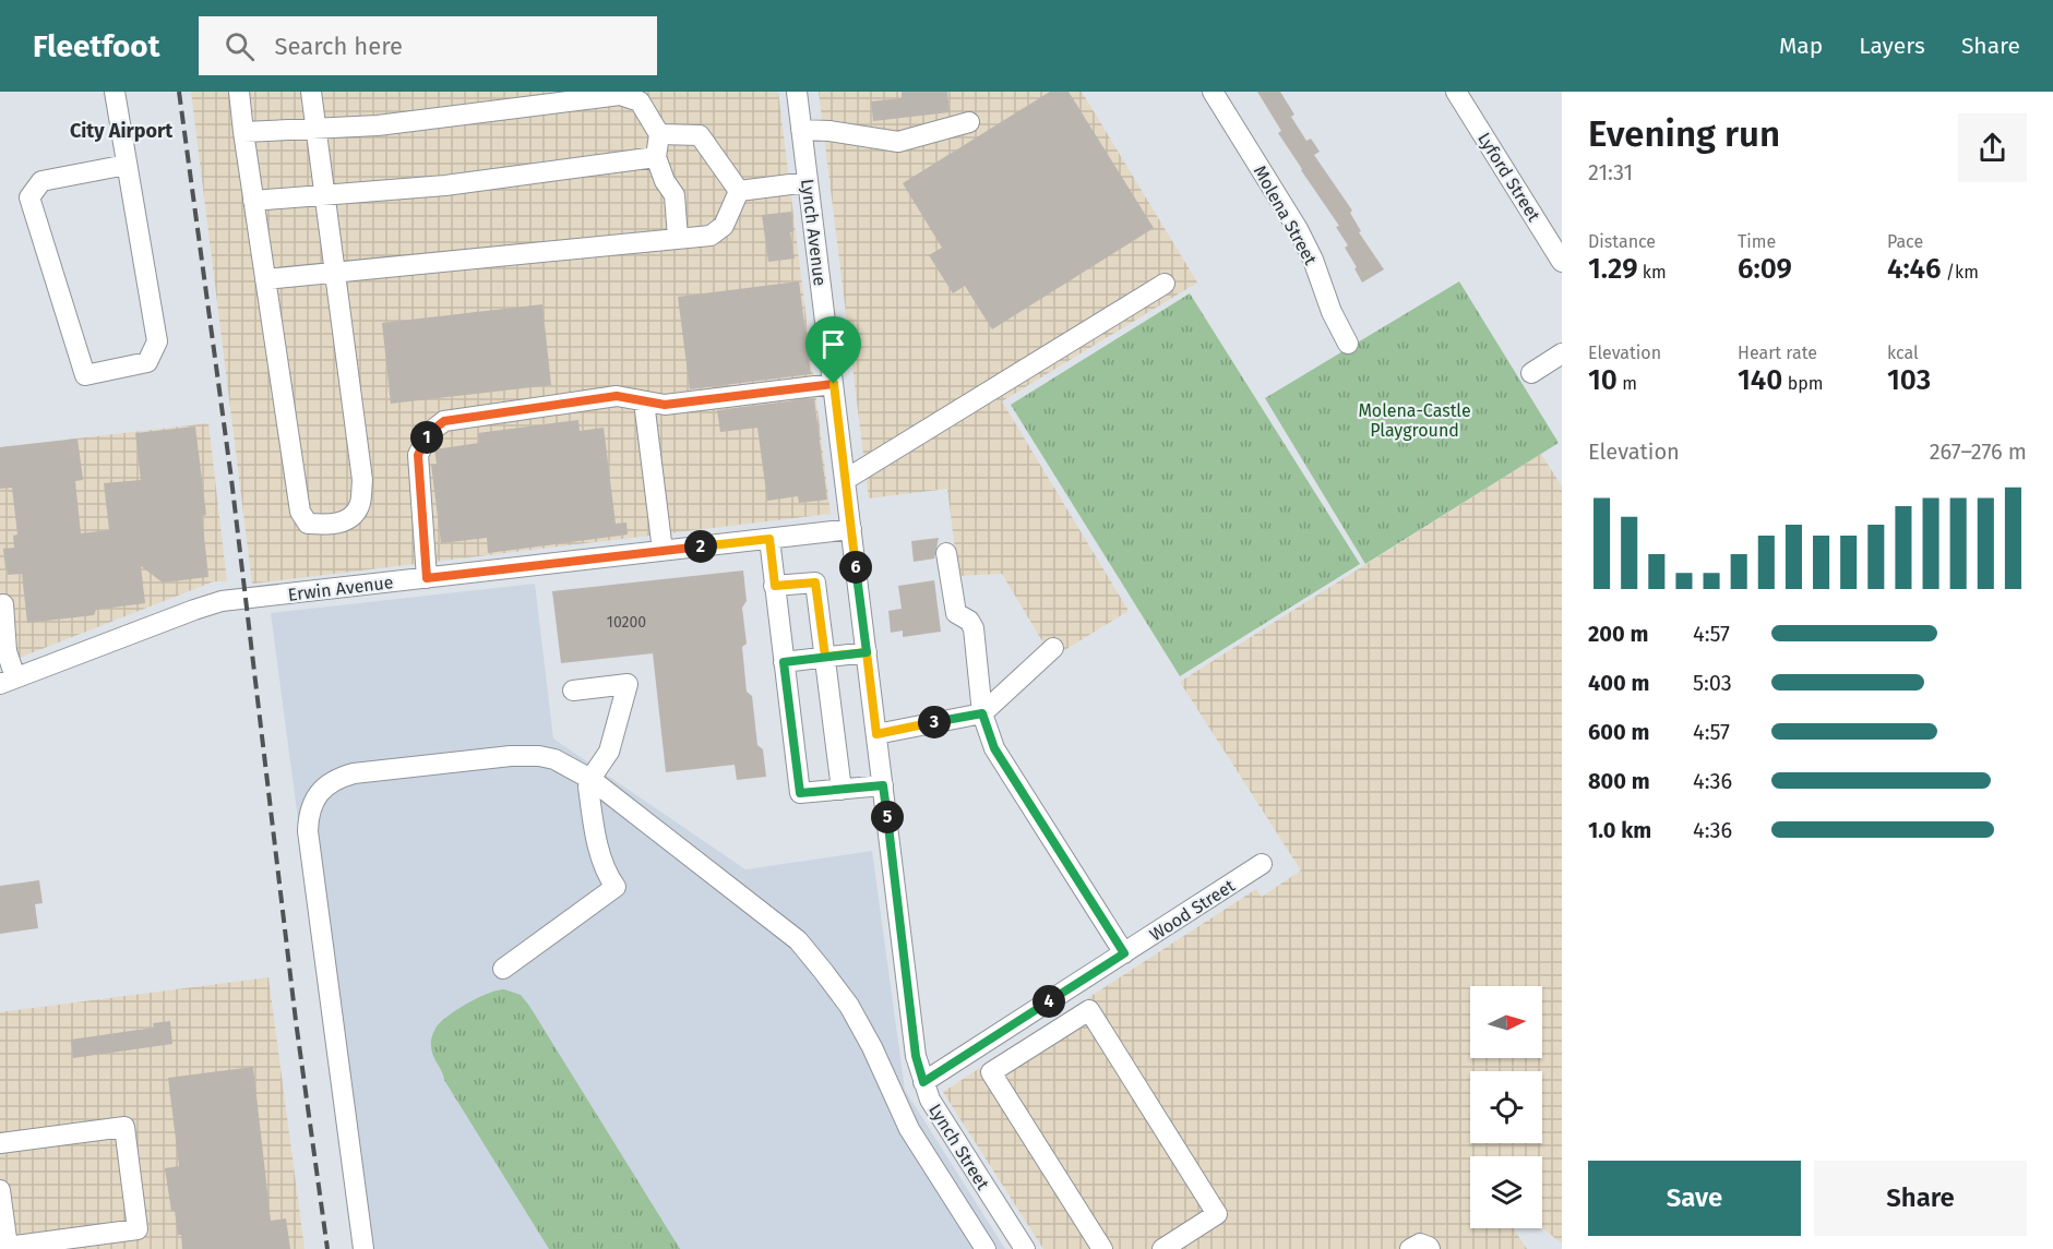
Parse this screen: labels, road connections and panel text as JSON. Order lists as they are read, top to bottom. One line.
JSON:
{"streets":{"street":["Lyford Street","Molena Street","Lynch Avenue","Erwin Avenue","Wood Street","Lynch Street"]},"crossings":[["Lynch Avenue","Erwin Avenue"],["Lynch Avenue","Lynch Street"],["Erwin Avenue","Lynch Street"],["Wood Street","Lynch Street"]],"districts":["City Airport"],"parks":["Molena-Castle Playground"],"house_numbers":["10200"],"north":"right","page":{"header":"Fleetfoot","search":"Search here","nav":["Map","Layers","Share"],"heading":["Evening run","21:31"],"stats":[["Distance","1.29 km"],["Time","6:09"],["Pace","4:46 /km"],["Elevation","10 m"],["Heart rate","140 bpm"],["kcal","103"]],"pins":["1","2","6","3","5","4"],"chart":["Elevation","267–276 m"],"list":[{"name":"200 m","note":"4:57"},{"name":"400 m","note":"5:03"},{"name":"600 m","note":"4:57"},{"name":"800 m","note":"4:36"},{"name":"1.0 km","note":"4:36"}],"buttons":["Save","Share"]}}
